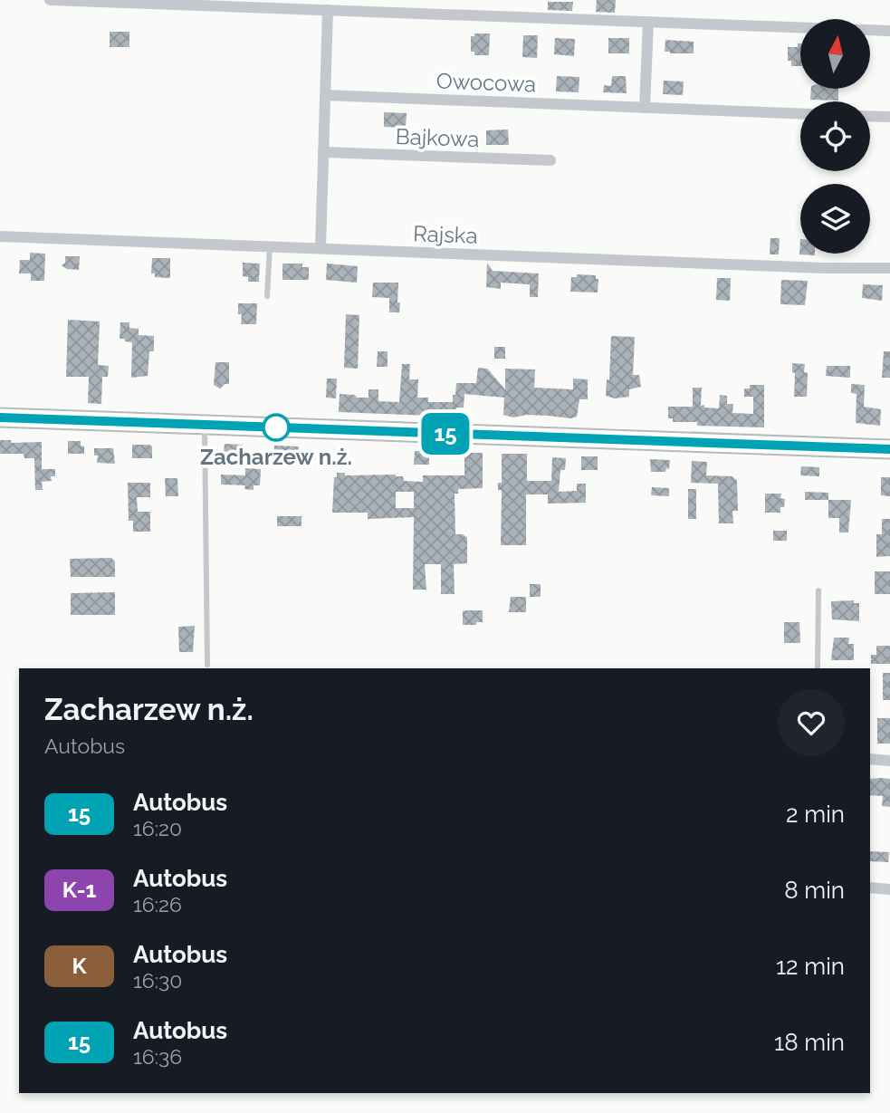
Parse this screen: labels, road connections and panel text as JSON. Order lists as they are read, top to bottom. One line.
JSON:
{"streets":{"street":["Owocowa","Bajkowa","Rajska"]},"places":["Zacharzew n.ż."],"lines":["bus line 15"],"north":"top","page":{"on_map":"15","heading":["Zacharzew n.ż.","Autobus"],"list":[{"mark":"15","name":"Autobus","note":"16:20","value":"2 min"},{"mark":"K-1","name":"Autobus","note":"16:26","value":"8 min"},{"mark":"K","name":"Autobus","note":"16:30","value":"12 min"},{"mark":"15","name":"Autobus","note":"16:36","value":"18 min"}]}}
